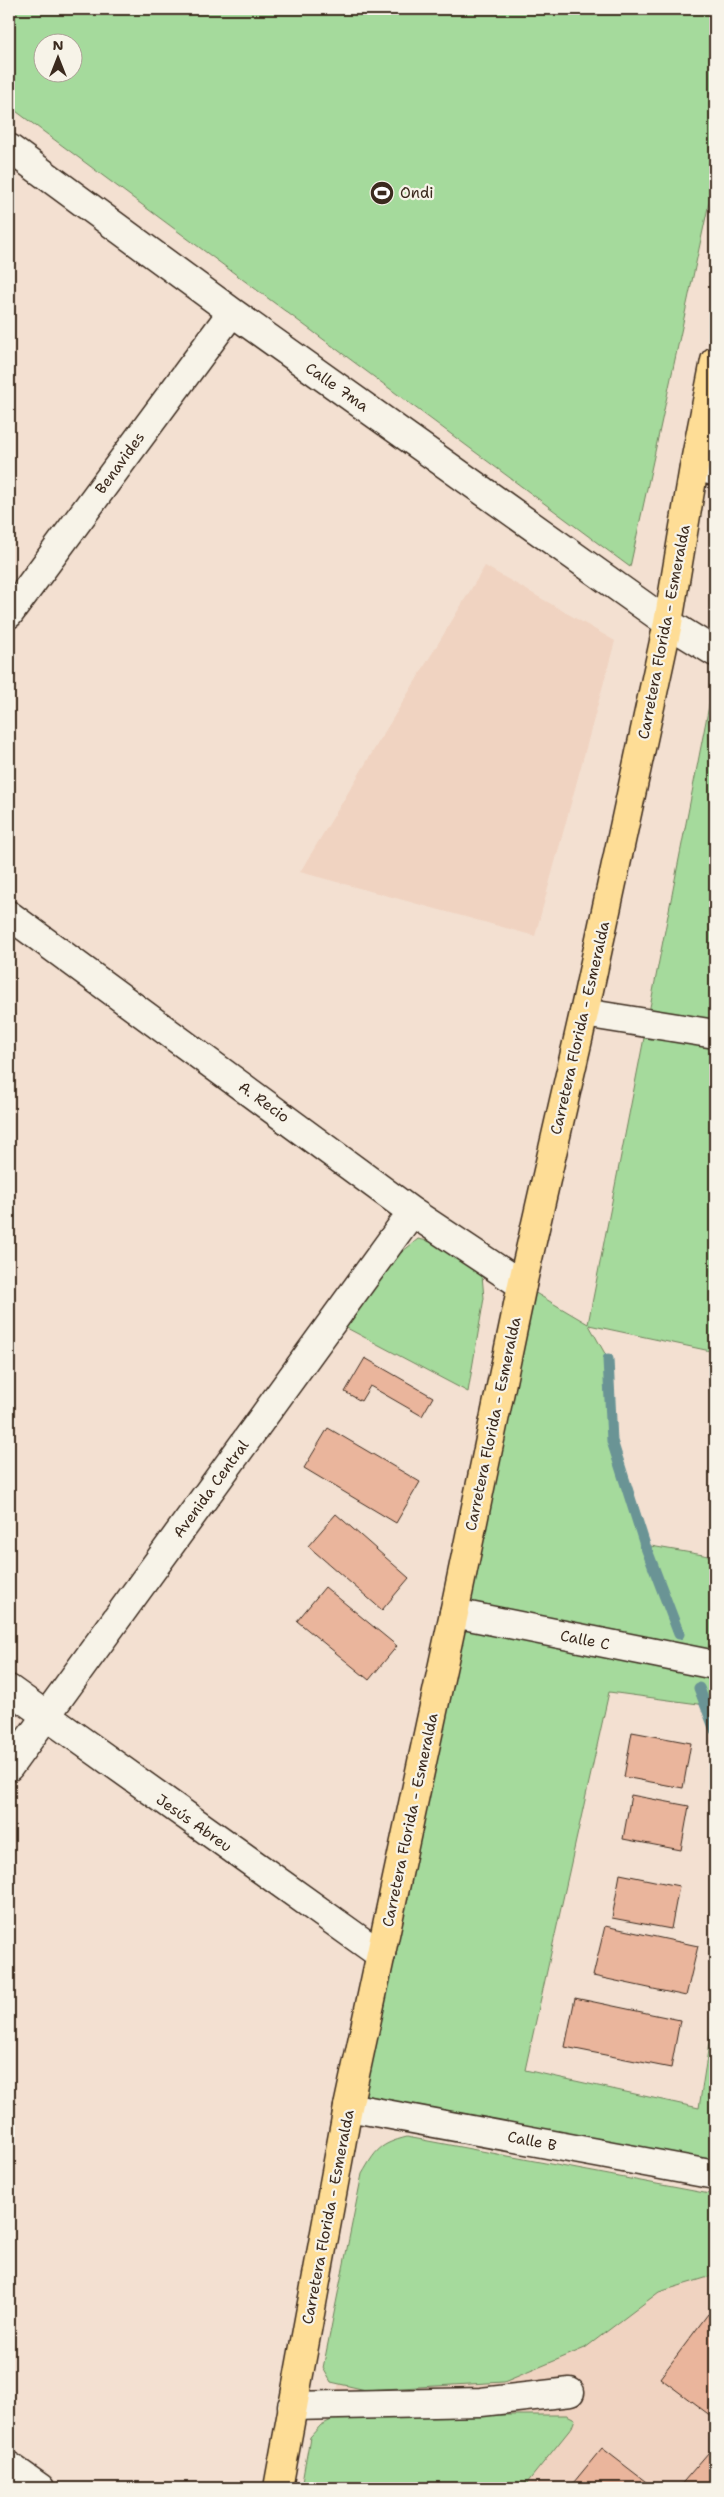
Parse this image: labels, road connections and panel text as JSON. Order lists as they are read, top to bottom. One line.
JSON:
{"streets":{"main road":["Carretera Florida - Esmeralda"],"street":["Calle 7ma","Benavides","A. Recio","Avenida Central","Calle C","Jesús Abreu","Calle B"]},"crossings":[["Calle 7ma","Benavides"],["Calle 7ma","Carretera Florida - Esmeralda"],["Carretera Florida - Esmeralda","A. Recio"],["Carretera Florida - Esmeralda","Calle C"],["Carretera Florida - Esmeralda","Jesús Abreu"],["Carretera Florida - Esmeralda","Calle B"],["A. Recio","Avenida Central"],["Avenida Central","Jesús Abreu"]],"places":{"sports":["Ondi"]},"north":"top"}
